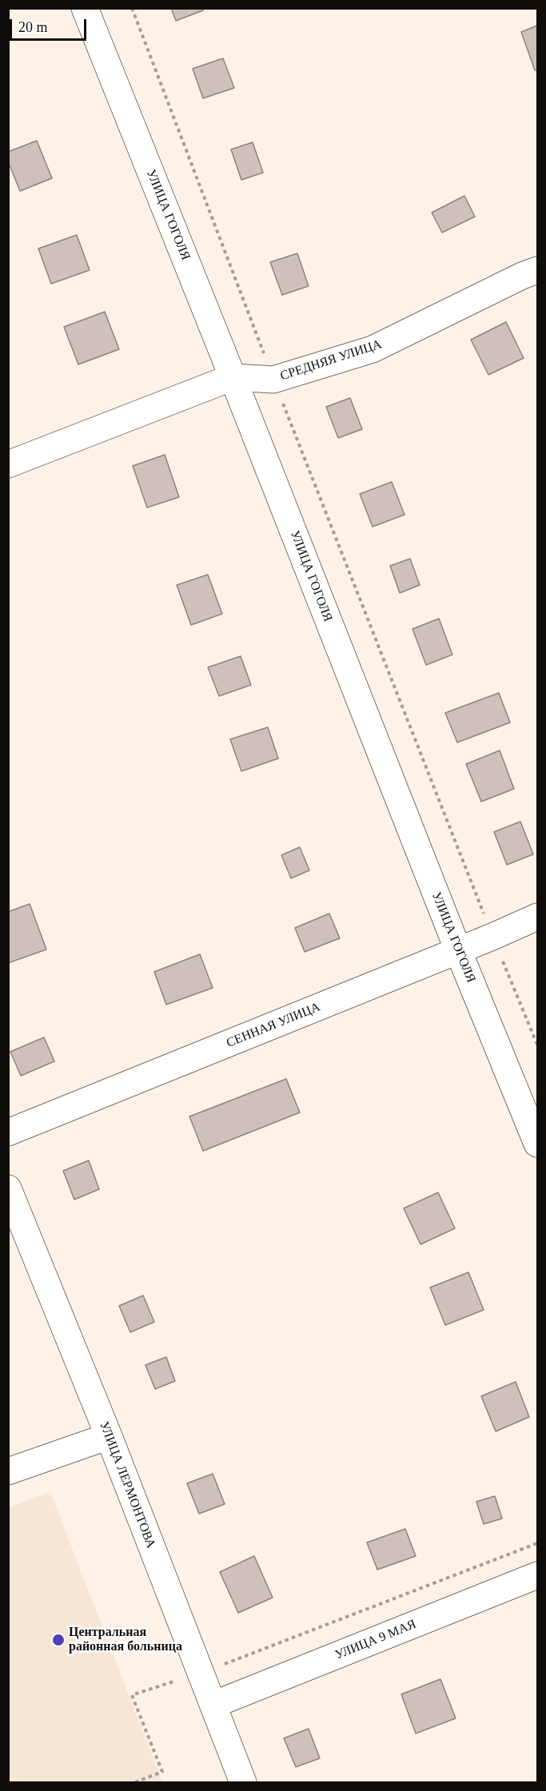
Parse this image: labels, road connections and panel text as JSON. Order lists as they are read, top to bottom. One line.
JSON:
{"streets":{"street":["УЛИЦА ГОГОЛЯ","СРЕДНЯЯ УЛИЦА","СЕННАЯ УЛИЦА","УЛИЦА ЛЕРМОНТОВА","УЛИЦА 9 МАЯ"]},"crossings":[["УЛИЦА ГОГОЛЯ","СРЕДНЯЯ УЛИЦА"],["УЛИЦА ГОГОЛЯ","СЕННАЯ УЛИЦА"],["УЛИЦА ЛЕРМОНТОВА","УЛИЦА 9 МАЯ"]],"places":["Центральная районная больница"],"scale_bar":"20 m"}
